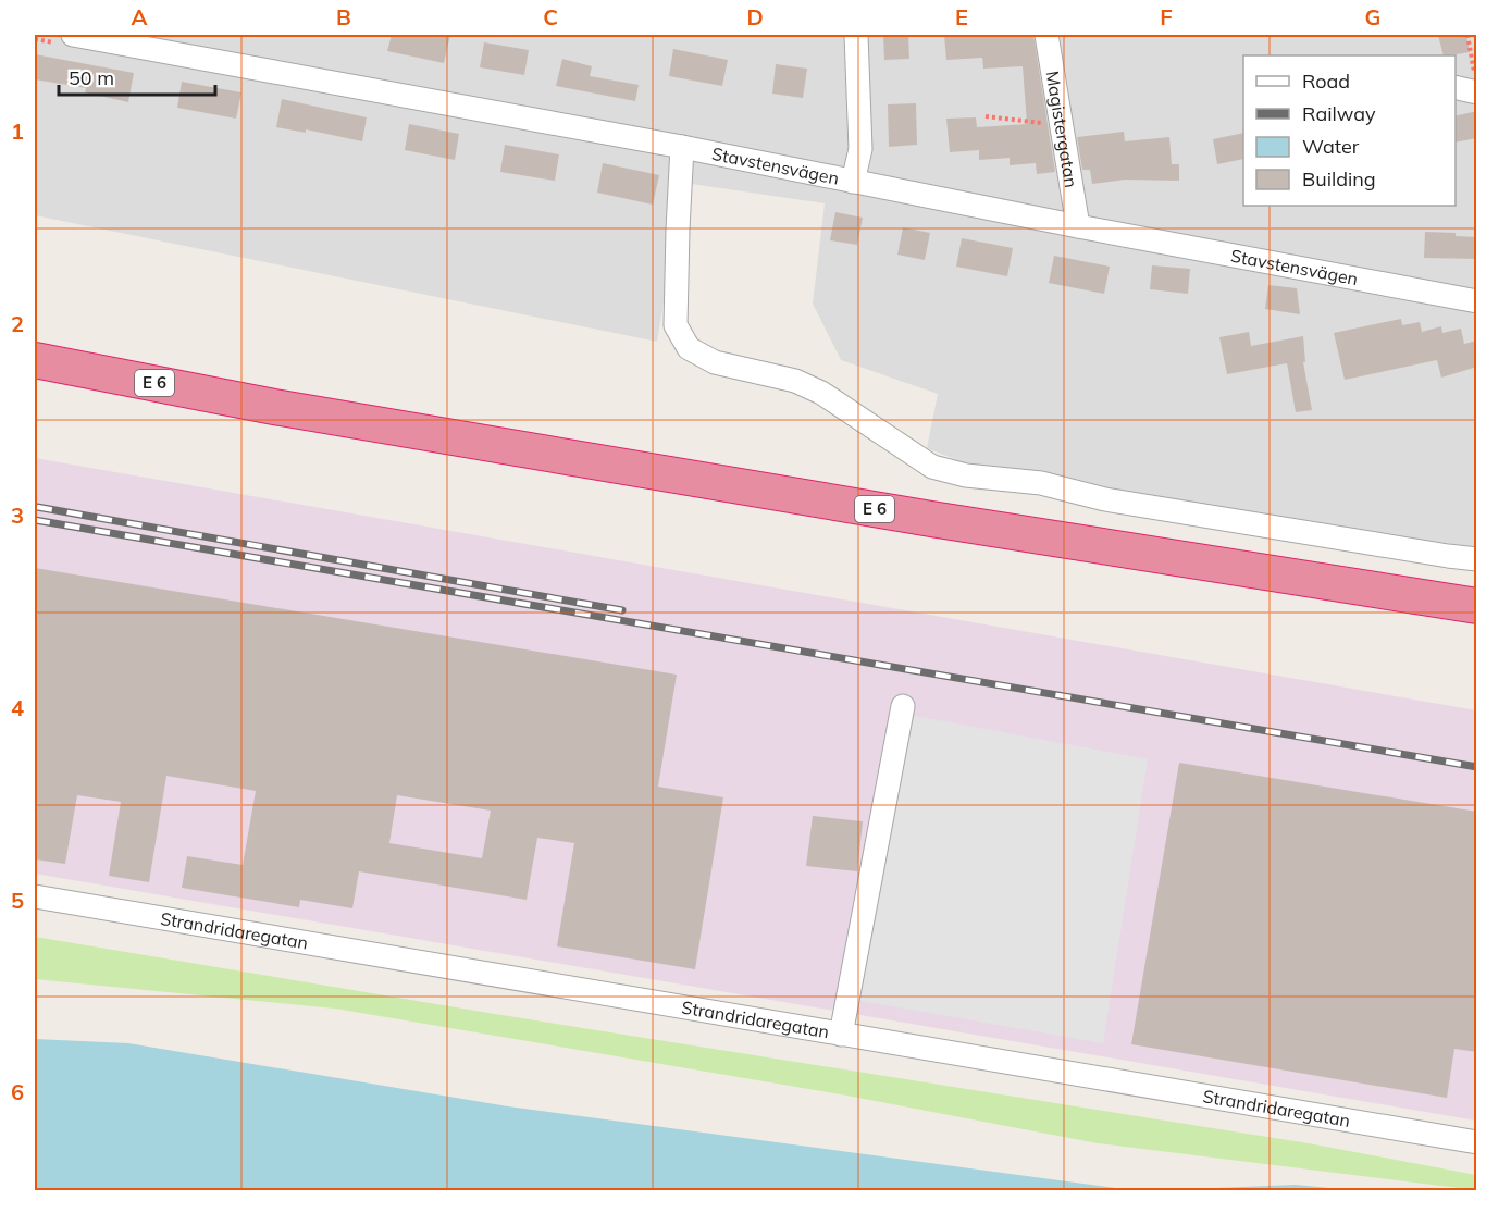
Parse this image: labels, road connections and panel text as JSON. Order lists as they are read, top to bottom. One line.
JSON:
{"streets":{"highway":["E 6"],"street":["Magistergatan","Stavstensvägen","Strandridaregatan"]},"crossings":[["Magistergatan","Stavstensvägen"]],"legend":["Road","Railway","Water","Building"],"scale_bar":"50 m","grid":{"columns":["A","B","C","D","E","F","G"],"rows":["1","2","3","4","5","6"]}}
